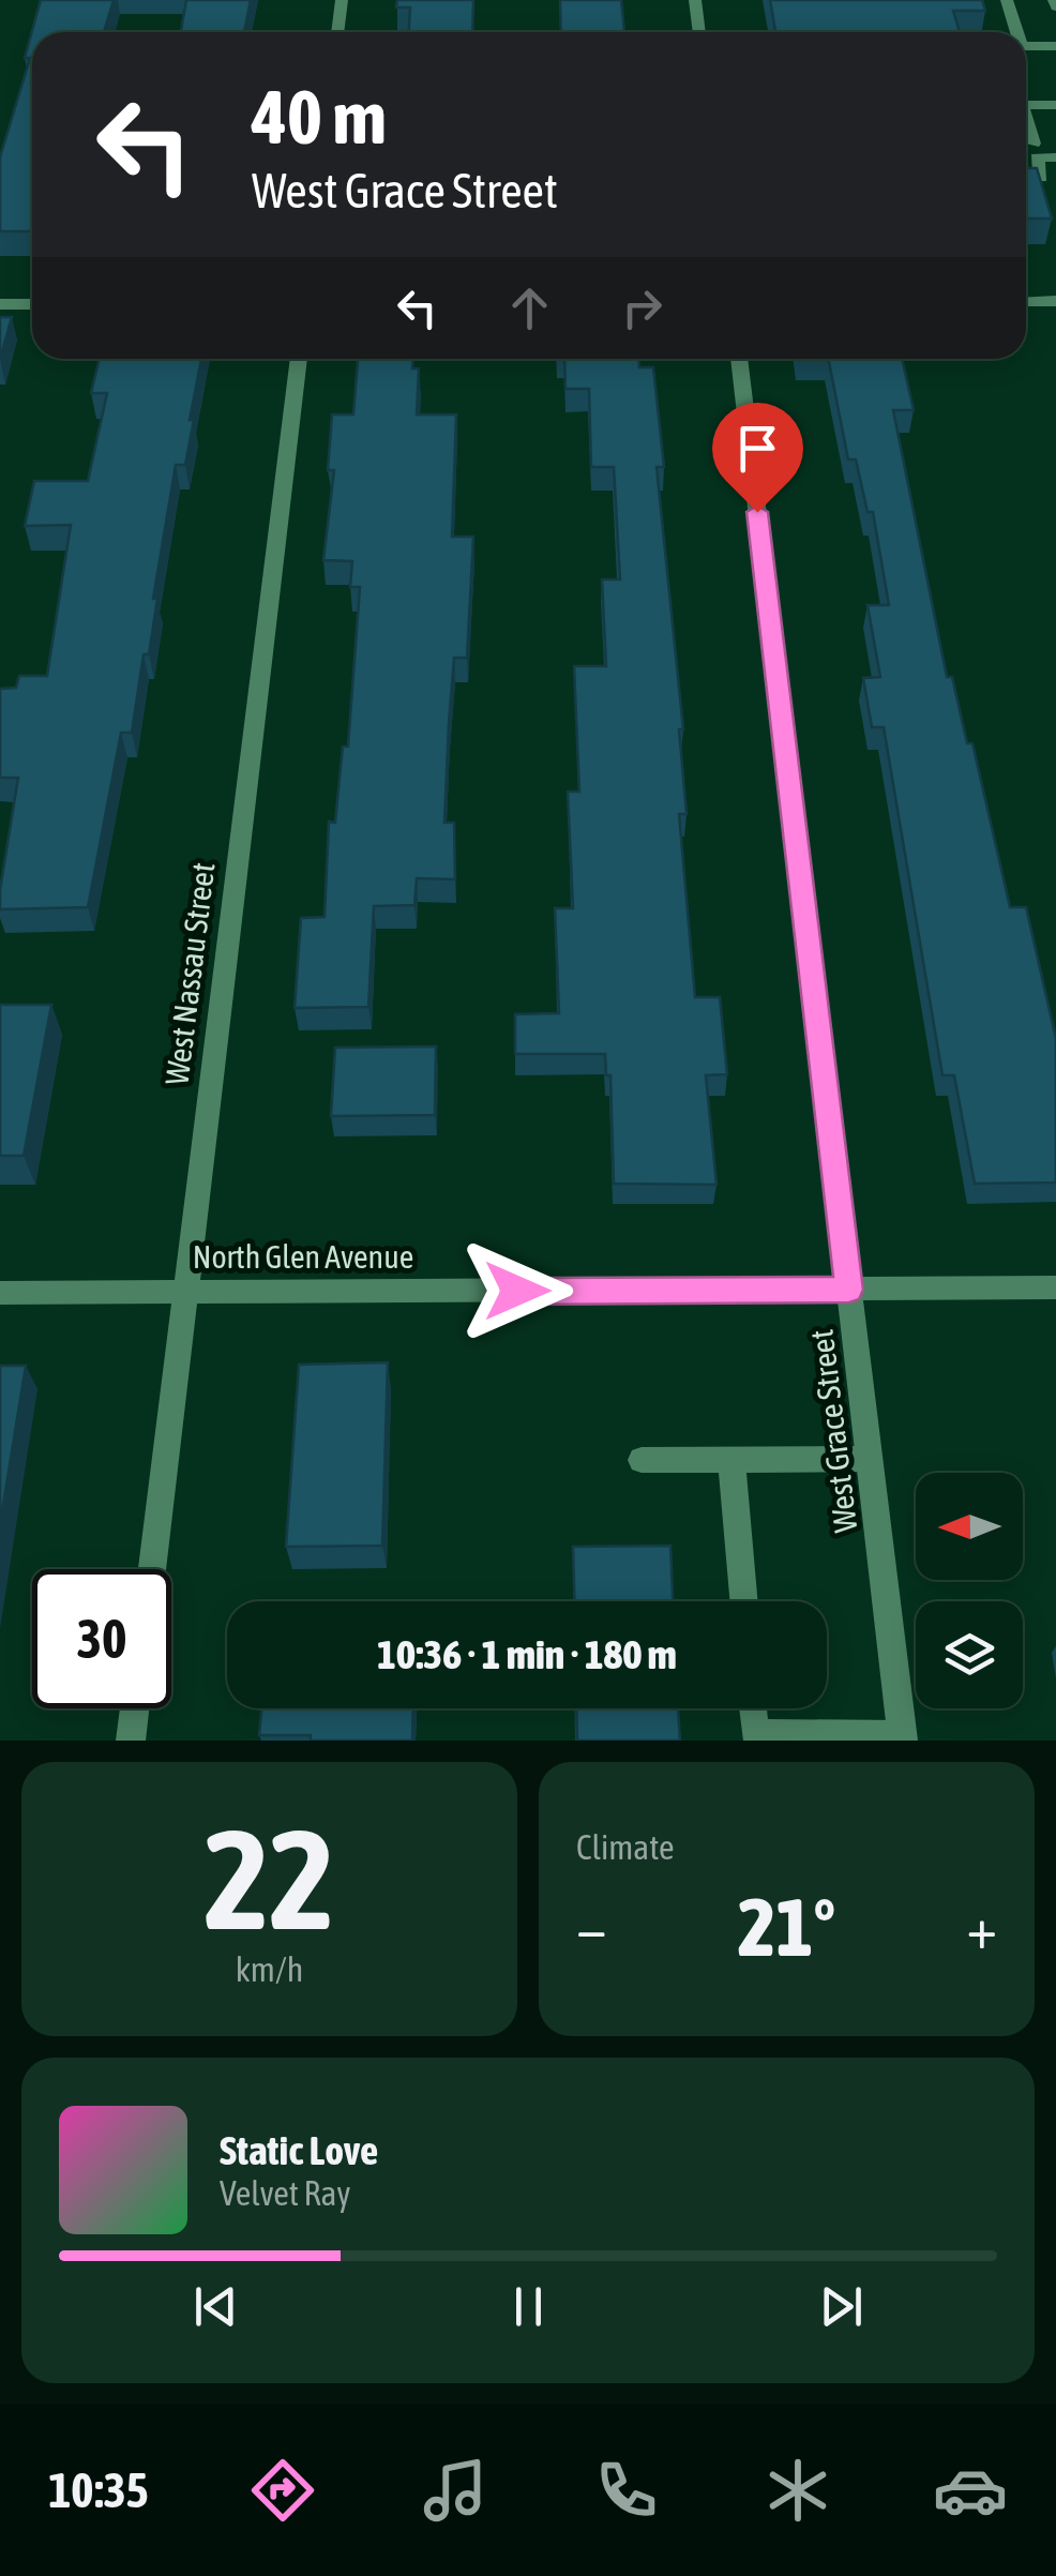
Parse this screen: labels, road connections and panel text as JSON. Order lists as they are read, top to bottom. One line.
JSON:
{"streets":{"street":["West Nassau Street","North Glen Avenue","West Grace Street"]},"crossings":[["West Nassau Street","North Glen Avenue"],["North Glen Avenue","West Grace Street"]],"north":"left","page":{"turn":["40 m","West Grace Street"],"limit":"30","trip":"10:36 · 1 min · 180 m","tile":[["22","km/h"],"Climate"],"heat":["−","21°","+"],"song":["Static Love","Velvet Ray"],"tabs":"10:35"}}
